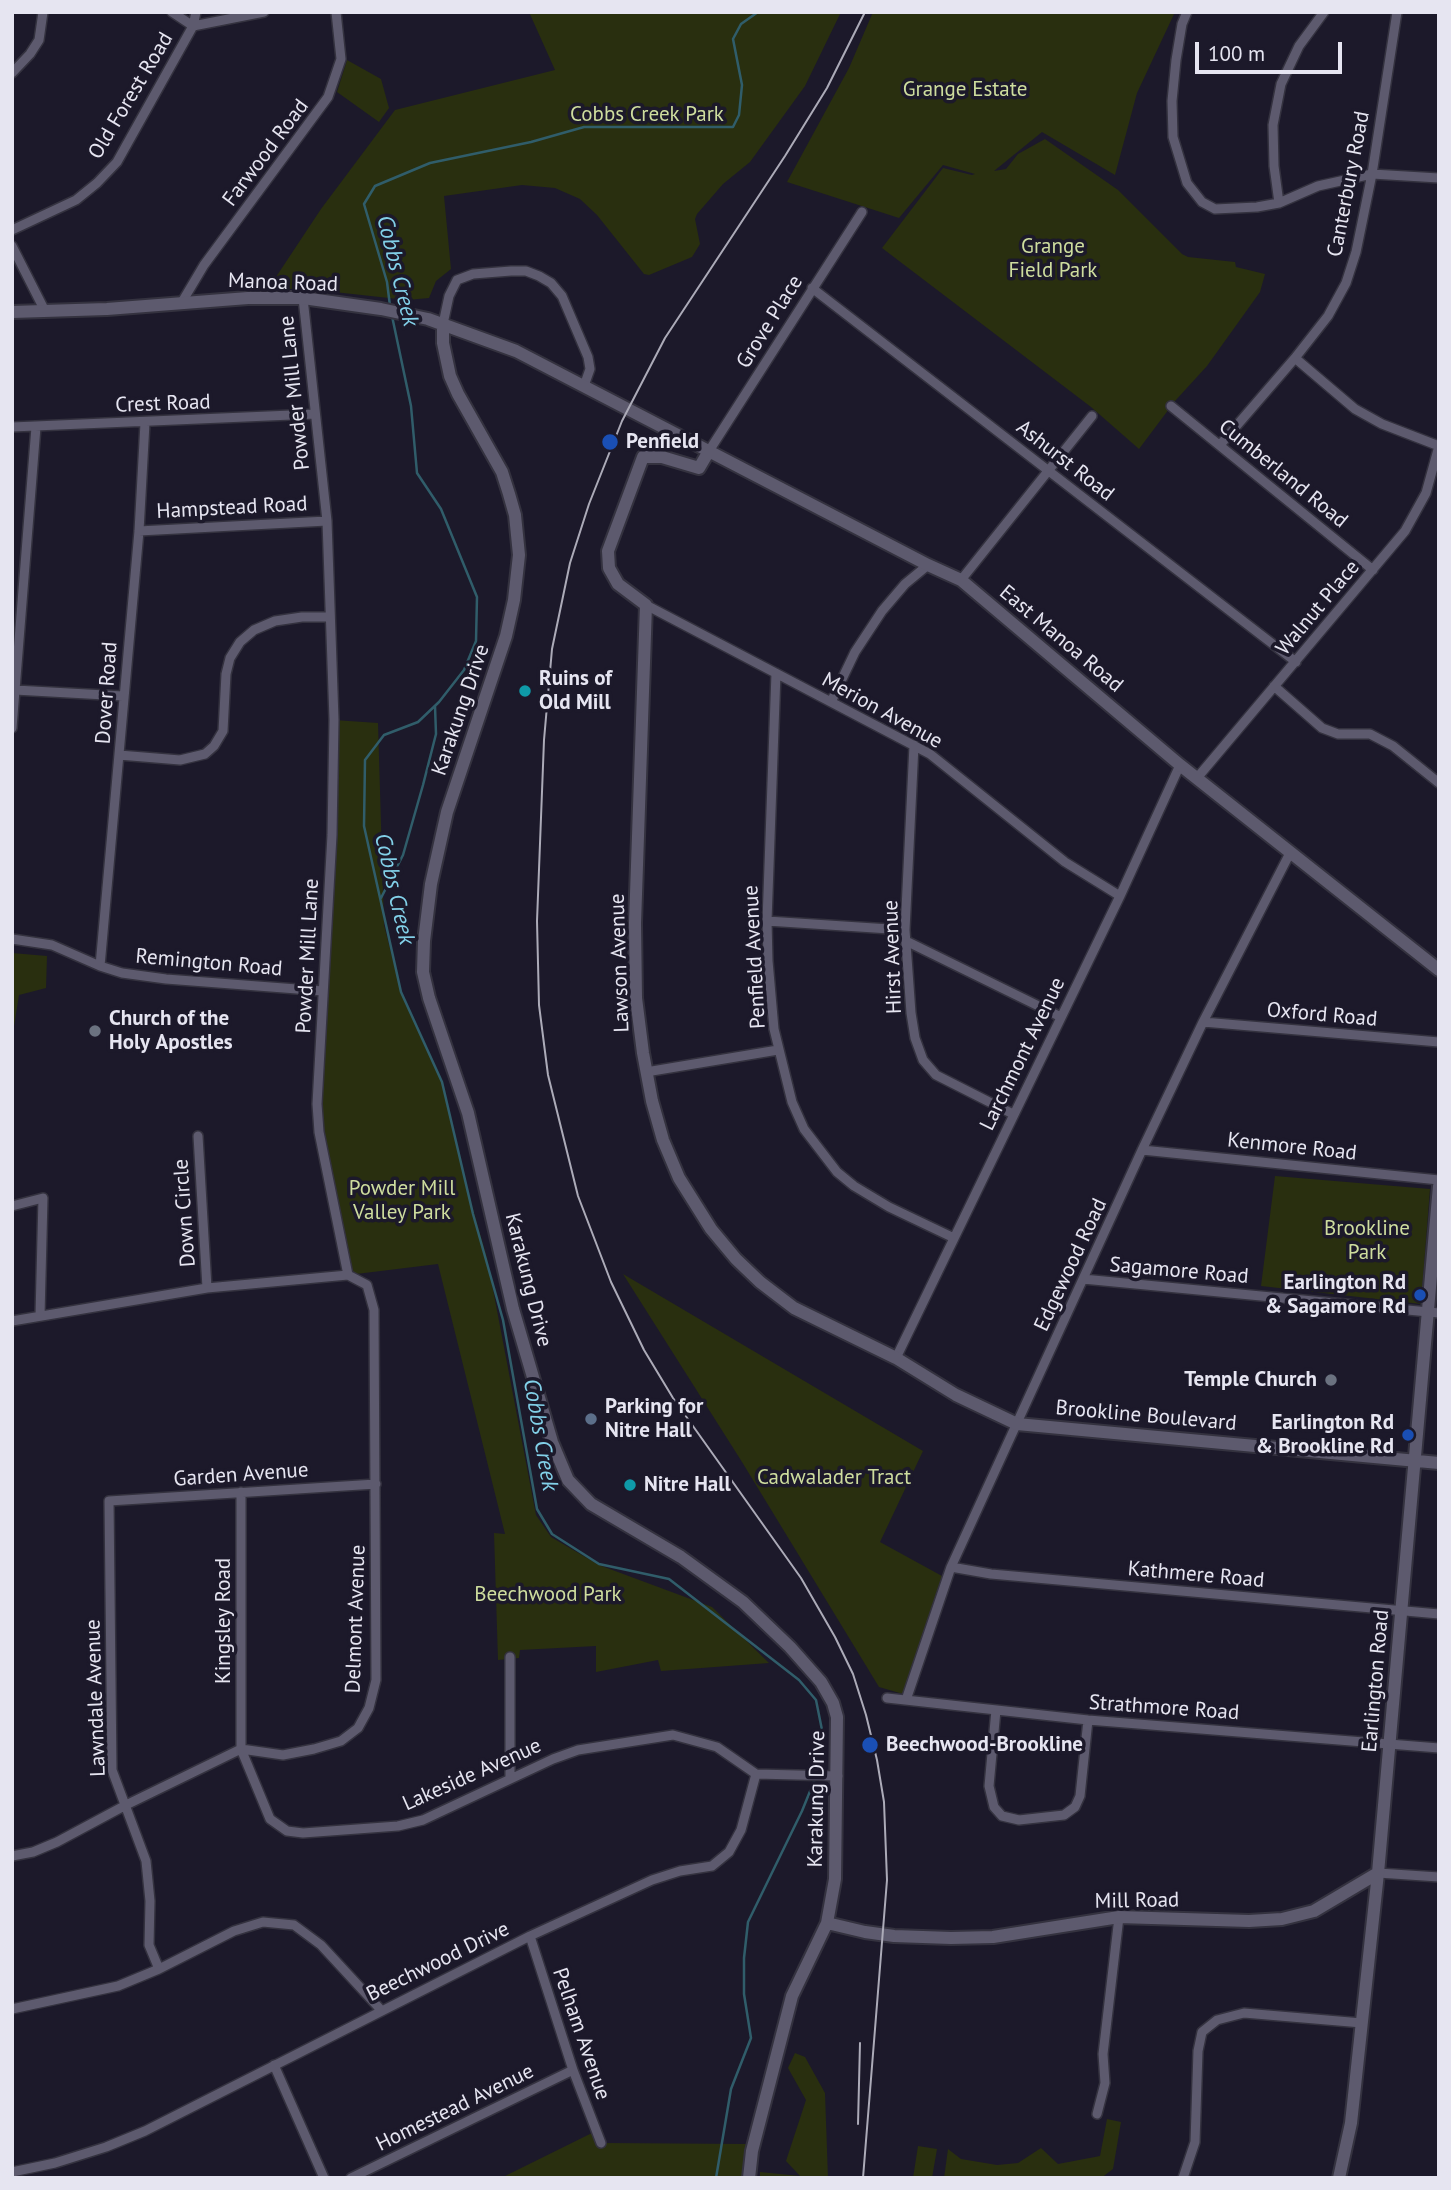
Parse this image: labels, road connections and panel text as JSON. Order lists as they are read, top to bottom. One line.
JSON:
{"streets":{"street":["Old Forest Road","Farwood Road","Canterbury Road","Manoa Road","Grove Place","Powder Mill Lane","Crest Road","Ashurst Road","Cumberland Road","Hampstead Road","Walnut Place","East Manoa Road","Dover Road","Karakung Drive","Merion Avenue","Penfield Avenue","Hirst Avenue","Remington Road","Lawson Avenue","Oxford Road","Larchmont Avenue","Kenmore Road","Down Circle","Edgewood Road","Sagamore Road","Brookline Boulevard","Garden Avenue","Kathmere Road","Delmont Avenue","Kingsley Road","Earlington Road","Lawndale Avenue","Strathmore Road","Lakeside Avenue","Mill Road","Beechwood Drive","Pelham Avenue","Homestead Avenue"]},"crossings":[["Farwood Road","Manoa Road"],["Canterbury Road","Cumberland Road"],["Manoa Road","Powder Mill Lane"],["Manoa Road","East Manoa Road"],["Manoa Road","Karakung Drive"],["Grove Place","Ashurst Road"],["Grove Place","East Manoa Road"],["Powder Mill Lane","Crest Road"],["Powder Mill Lane","Hampstead Road"],["Powder Mill Lane","Remington Road"],["Powder Mill Lane","Delmont Avenue"],["Crest Road","Dover Road"],["Ashurst Road","Walnut Place"],["Cumberland Road","Walnut Place"],["Hampstead Road","Dover Road"],["Walnut Place","East Manoa Road"],["East Manoa Road","Larchmont Avenue"],["East Manoa Road","Edgewood Road"],["Dover Road","Remington Road"],["Karakung Drive","Mill Road"],["Merion Avenue","Penfield Avenue"],["Merion Avenue","Hirst Avenue"],["Merion Avenue","Lawson Avenue"],["Merion Avenue","Larchmont Avenue"],["Penfield Avenue","Larchmont Avenue"],["Hirst Avenue","Larchmont Avenue"],["Lawson Avenue","Larchmont Avenue"],["Lawson Avenue","Edgewood Road"],["Lawson Avenue","Brookline Boulevard"],["Oxford Road","Edgewood Road"],["Kenmore Road","Edgewood Road"],["Edgewood Road","Sagamore Road"],["Edgewood Road","Brookline Boulevard"],["Edgewood Road","Kathmere Road"],["Edgewood Road","Strathmore Road"],["Sagamore Road","Earlington Road"],["Brookline Boulevard","Earlington Road"],["Garden Avenue","Delmont Avenue"],["Garden Avenue","Kingsley Road"],["Garden Avenue","Lawndale Avenue"],["Kathmere Road","Earlington Road"],["Delmont Avenue","Kingsley Road"],["Delmont Avenue","Lakeside Avenue"],["Kingsley Road","Lakeside Avenue"],["Earlington Road","Strathmore Road"],["Earlington Road","Mill Road"],["Lakeside Avenue","Beechwood Drive"],["Beechwood Drive","Pelham Avenue"],["Pelham Avenue","Homestead Avenue"]],"water":["Cobbs Creek"],"parks":["Grange Estate","Cobbs Creek Park","Grange Field Park","Powder Mill Valley Park","Brookline Park","Cadwalader Tract","Beechwood Park"],"places":["Penfield","Ruins of Old Mill","Church of the Holy Apostles","Earlington Rd & Sagamore Rd","Temple Church","Parking for Nitre Hall","Earlington Rd & Brookline Rd","Nitre Hall","Beechwood-Brookline"],"scale_bar":"100 m"}
